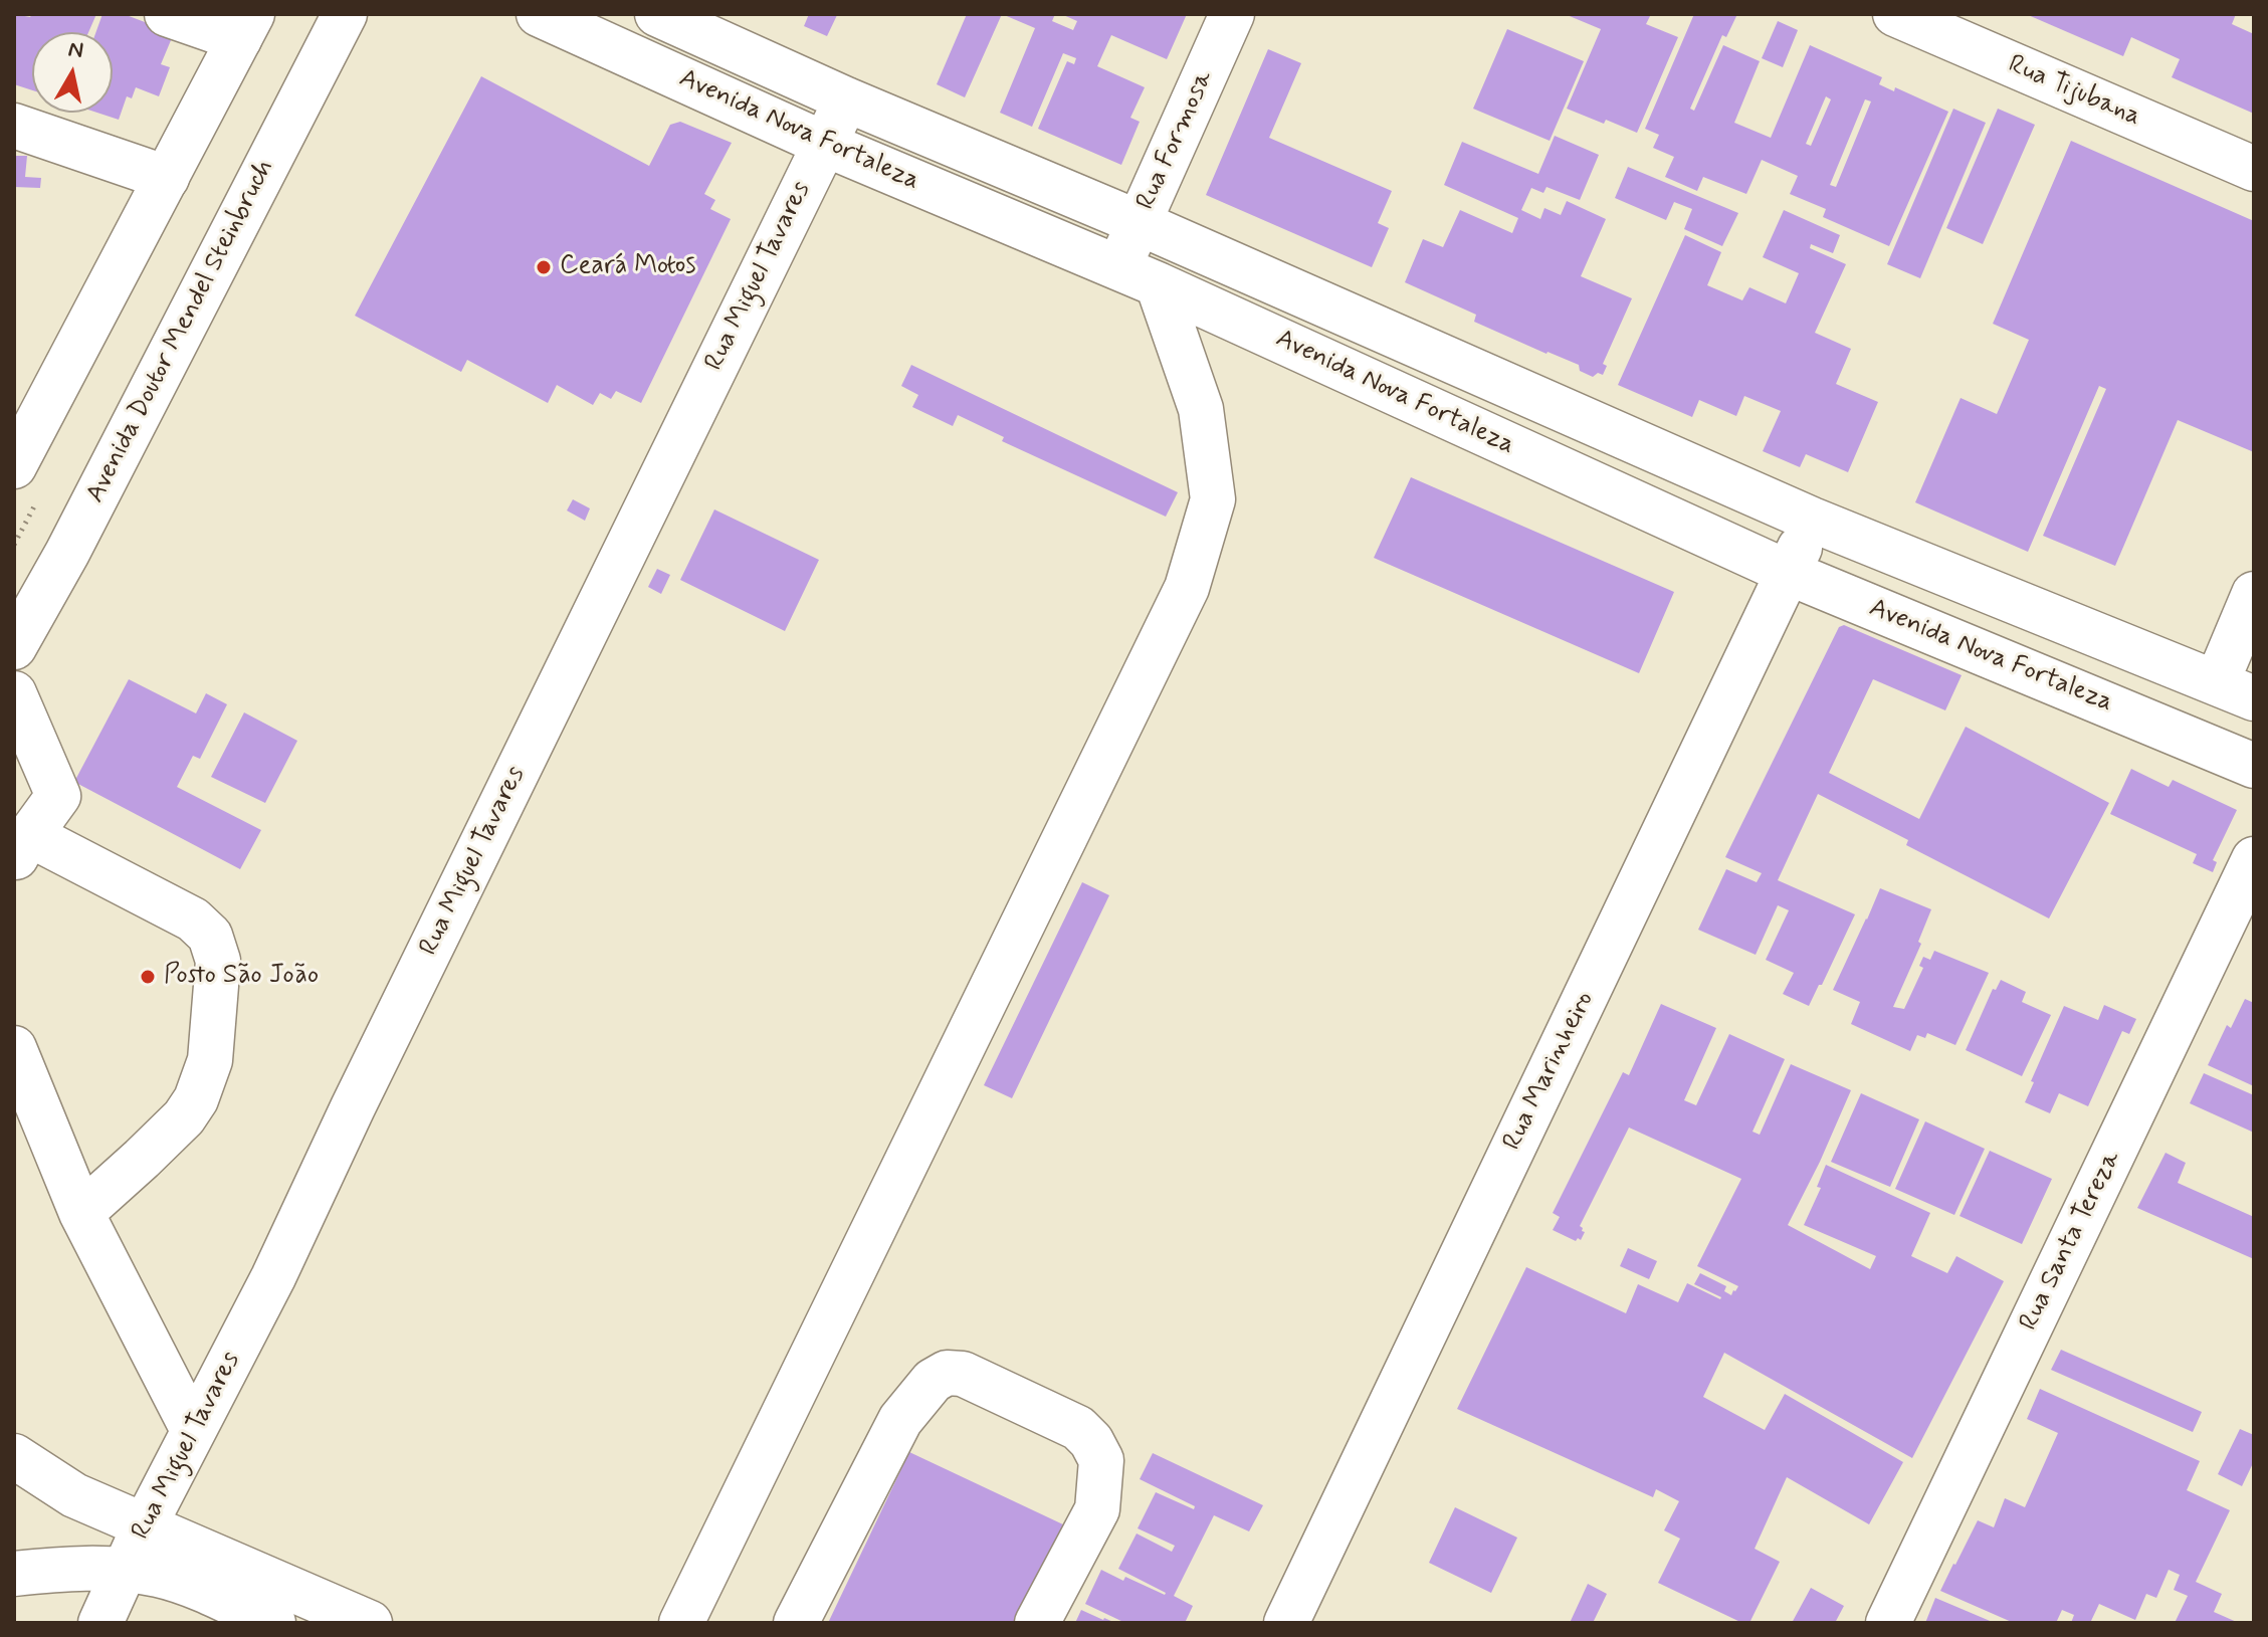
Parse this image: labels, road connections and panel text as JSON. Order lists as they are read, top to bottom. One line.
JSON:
{"streets":{"main road":["Rua Tijubana","Avenida Nova Fortaleza","Rua Formosa","Rua Miguel Tavares","Avenida Doutor Mendel Steinbruch","Rua Marinheiro","Rua Santa Tereza"]},"crossings":[["Avenida Nova Fortaleza","Rua Formosa"],["Avenida Nova Fortaleza","Rua Miguel Tavares"],["Avenida Nova Fortaleza","Rua Marinheiro"]],"places":["Ceará Motos","Posto São João"],"north":"top"}
